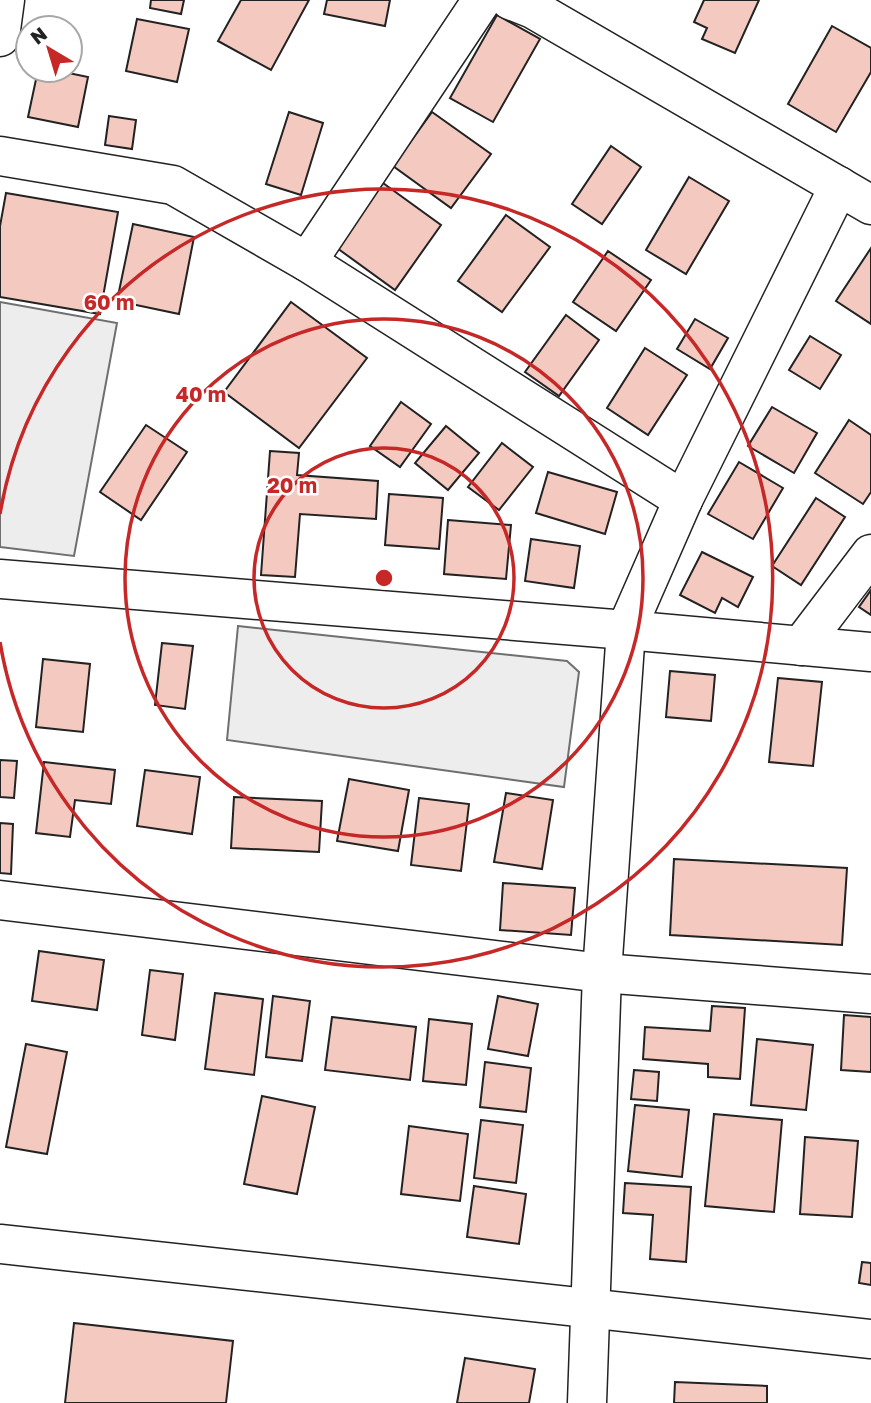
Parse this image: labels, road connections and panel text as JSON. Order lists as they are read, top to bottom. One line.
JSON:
{"north":"top left","rings":["60 m","40 m","20 m"]}
